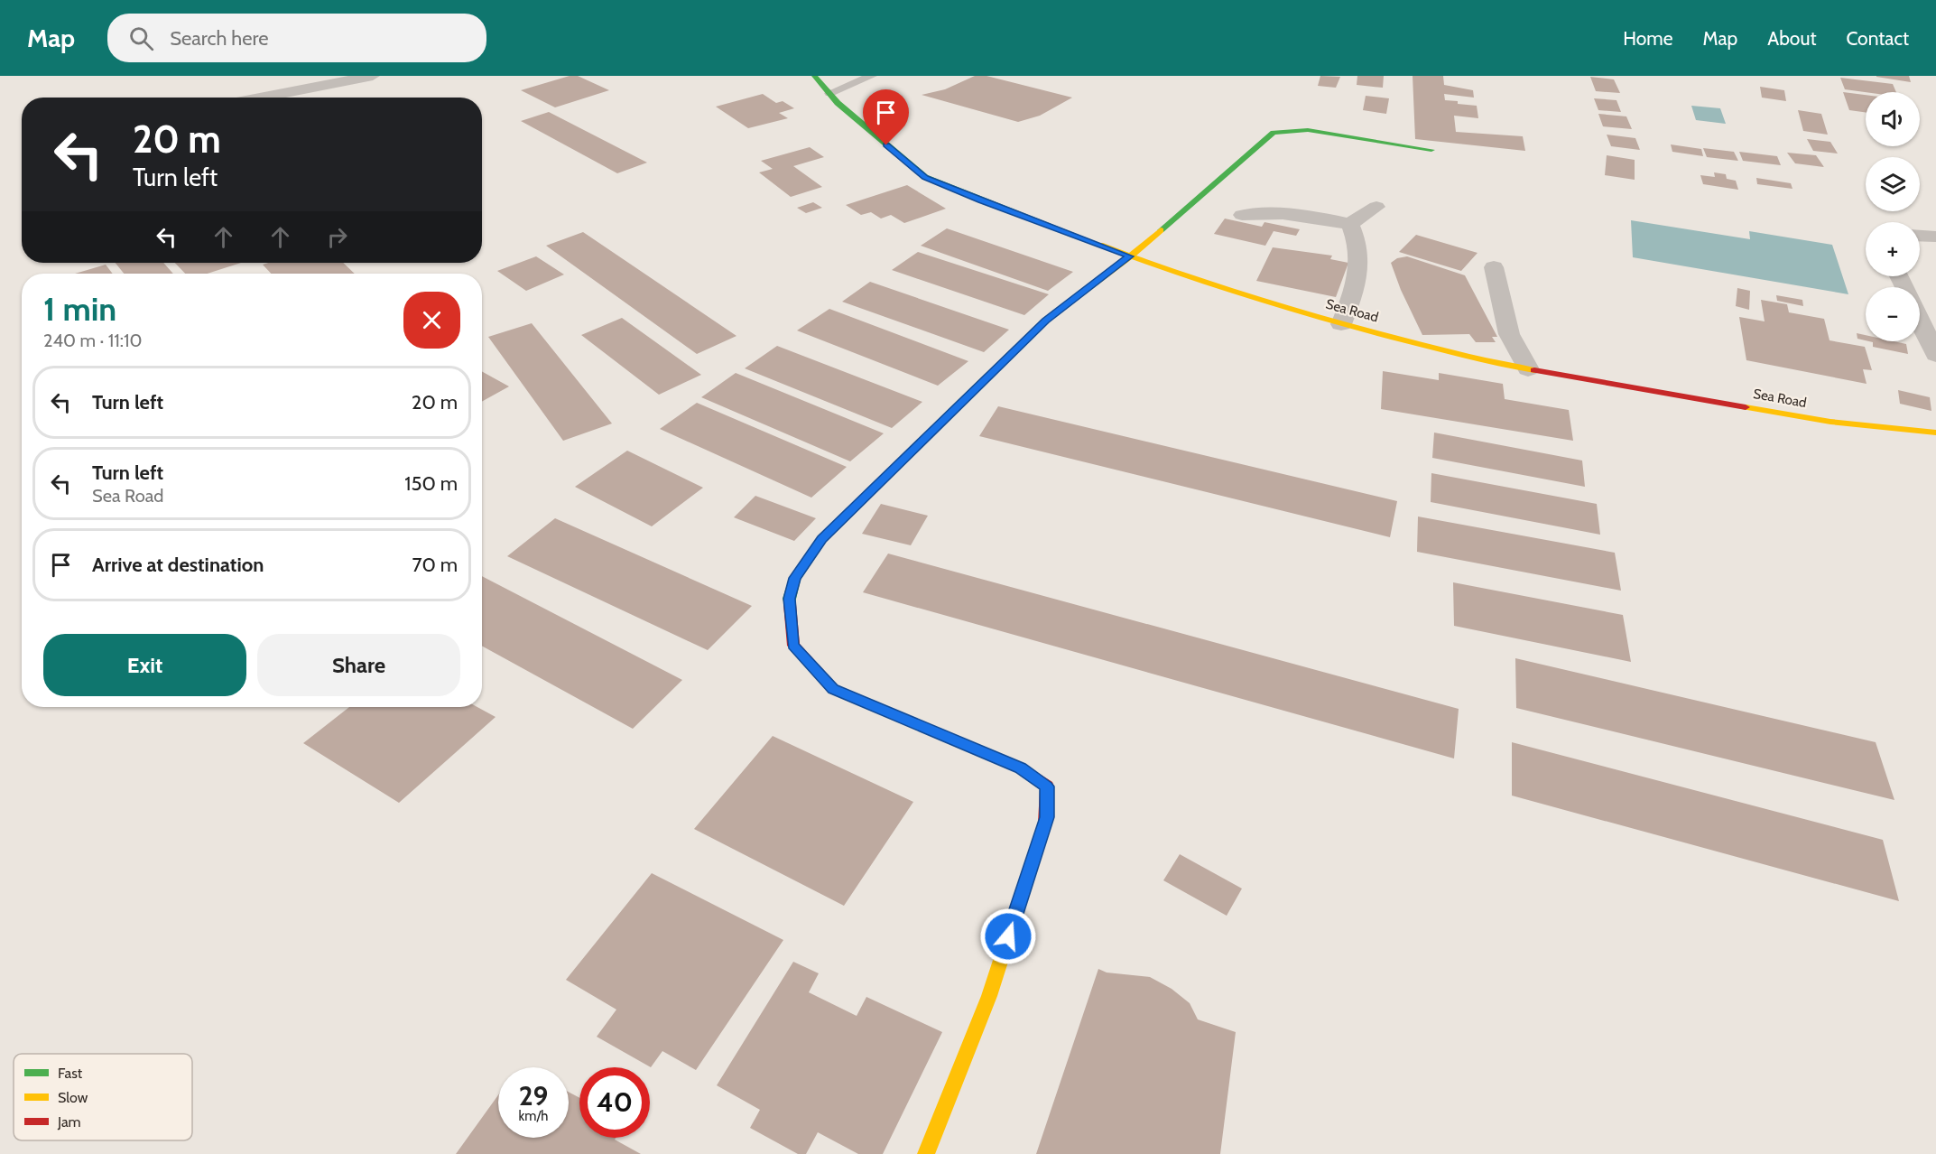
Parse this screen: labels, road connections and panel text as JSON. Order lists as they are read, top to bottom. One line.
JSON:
{"streets":{"main road":["Sea Road"]},"legend":["Fast","Slow","Jam"],"page":{"header":"Map","search":"Search here","nav":["Home","Map","About","Contact"],"map_buttons":["+","−"],"turn":["20 m","Turn left"],"heading":["1 min","240 m · 11:10"],"list":[{"name":"Turn left","value":"20 m"},{"name":"Turn left","note":"Sea Road","value":"150 m"},{"name":"Arrive at destination","value":"70 m"}],"buttons":["Exit","Share"],"speed":"29 km/h","limit":"40"}}
